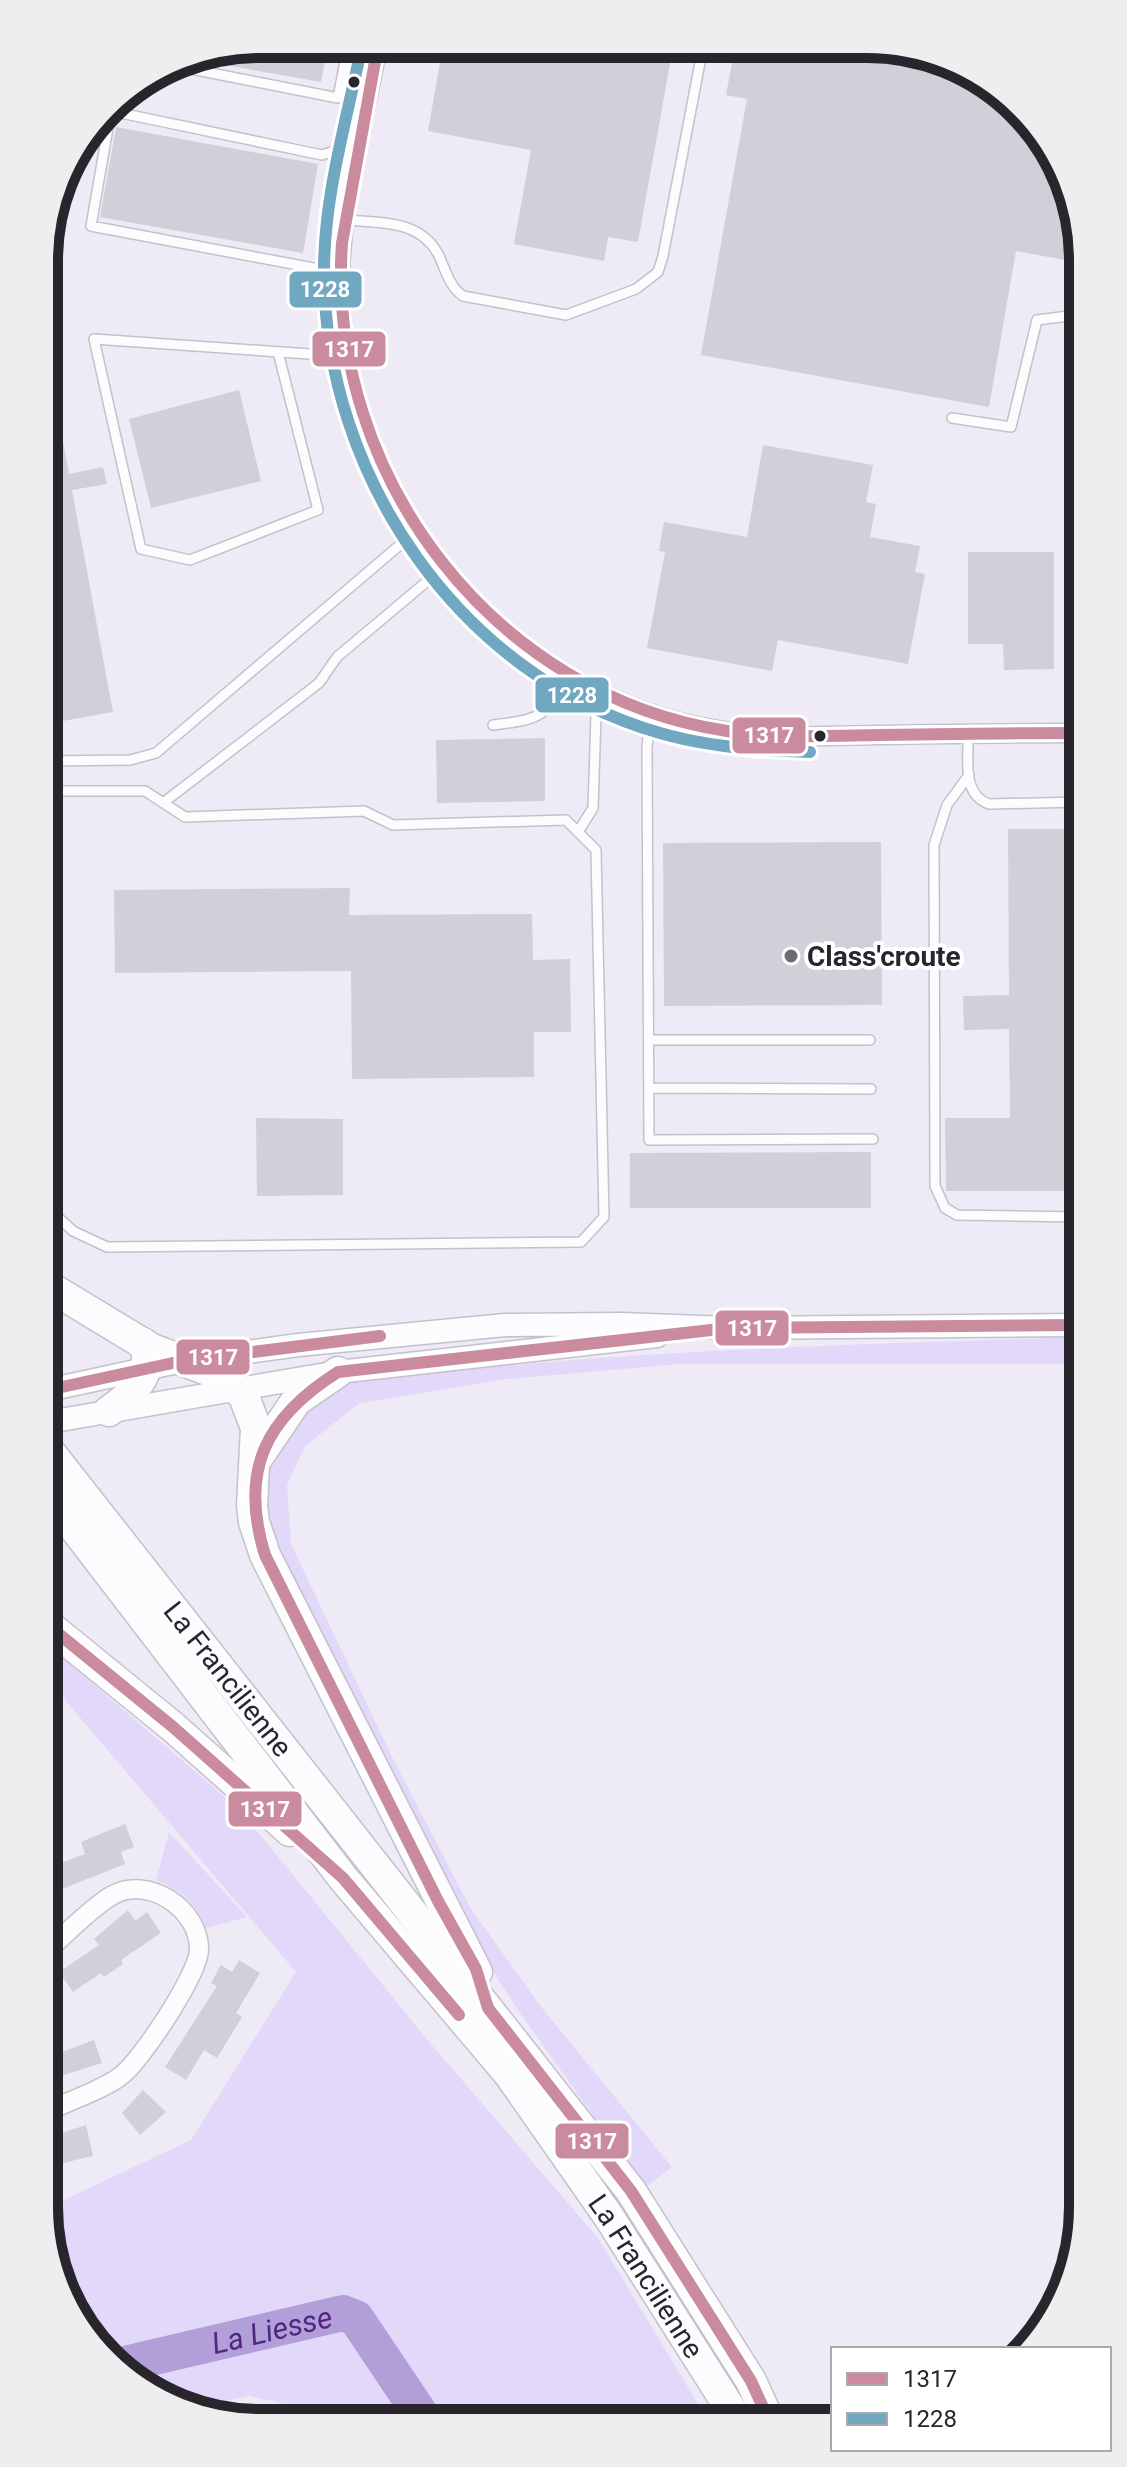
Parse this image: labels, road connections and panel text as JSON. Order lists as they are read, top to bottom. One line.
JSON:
{"streets":{"highway":["La Francilienne"]},"water":["La Liesse"],"places":["Class'croute"],"lines":["transit line 1317","transit line 1228"],"legend":["1317","1228"]}
